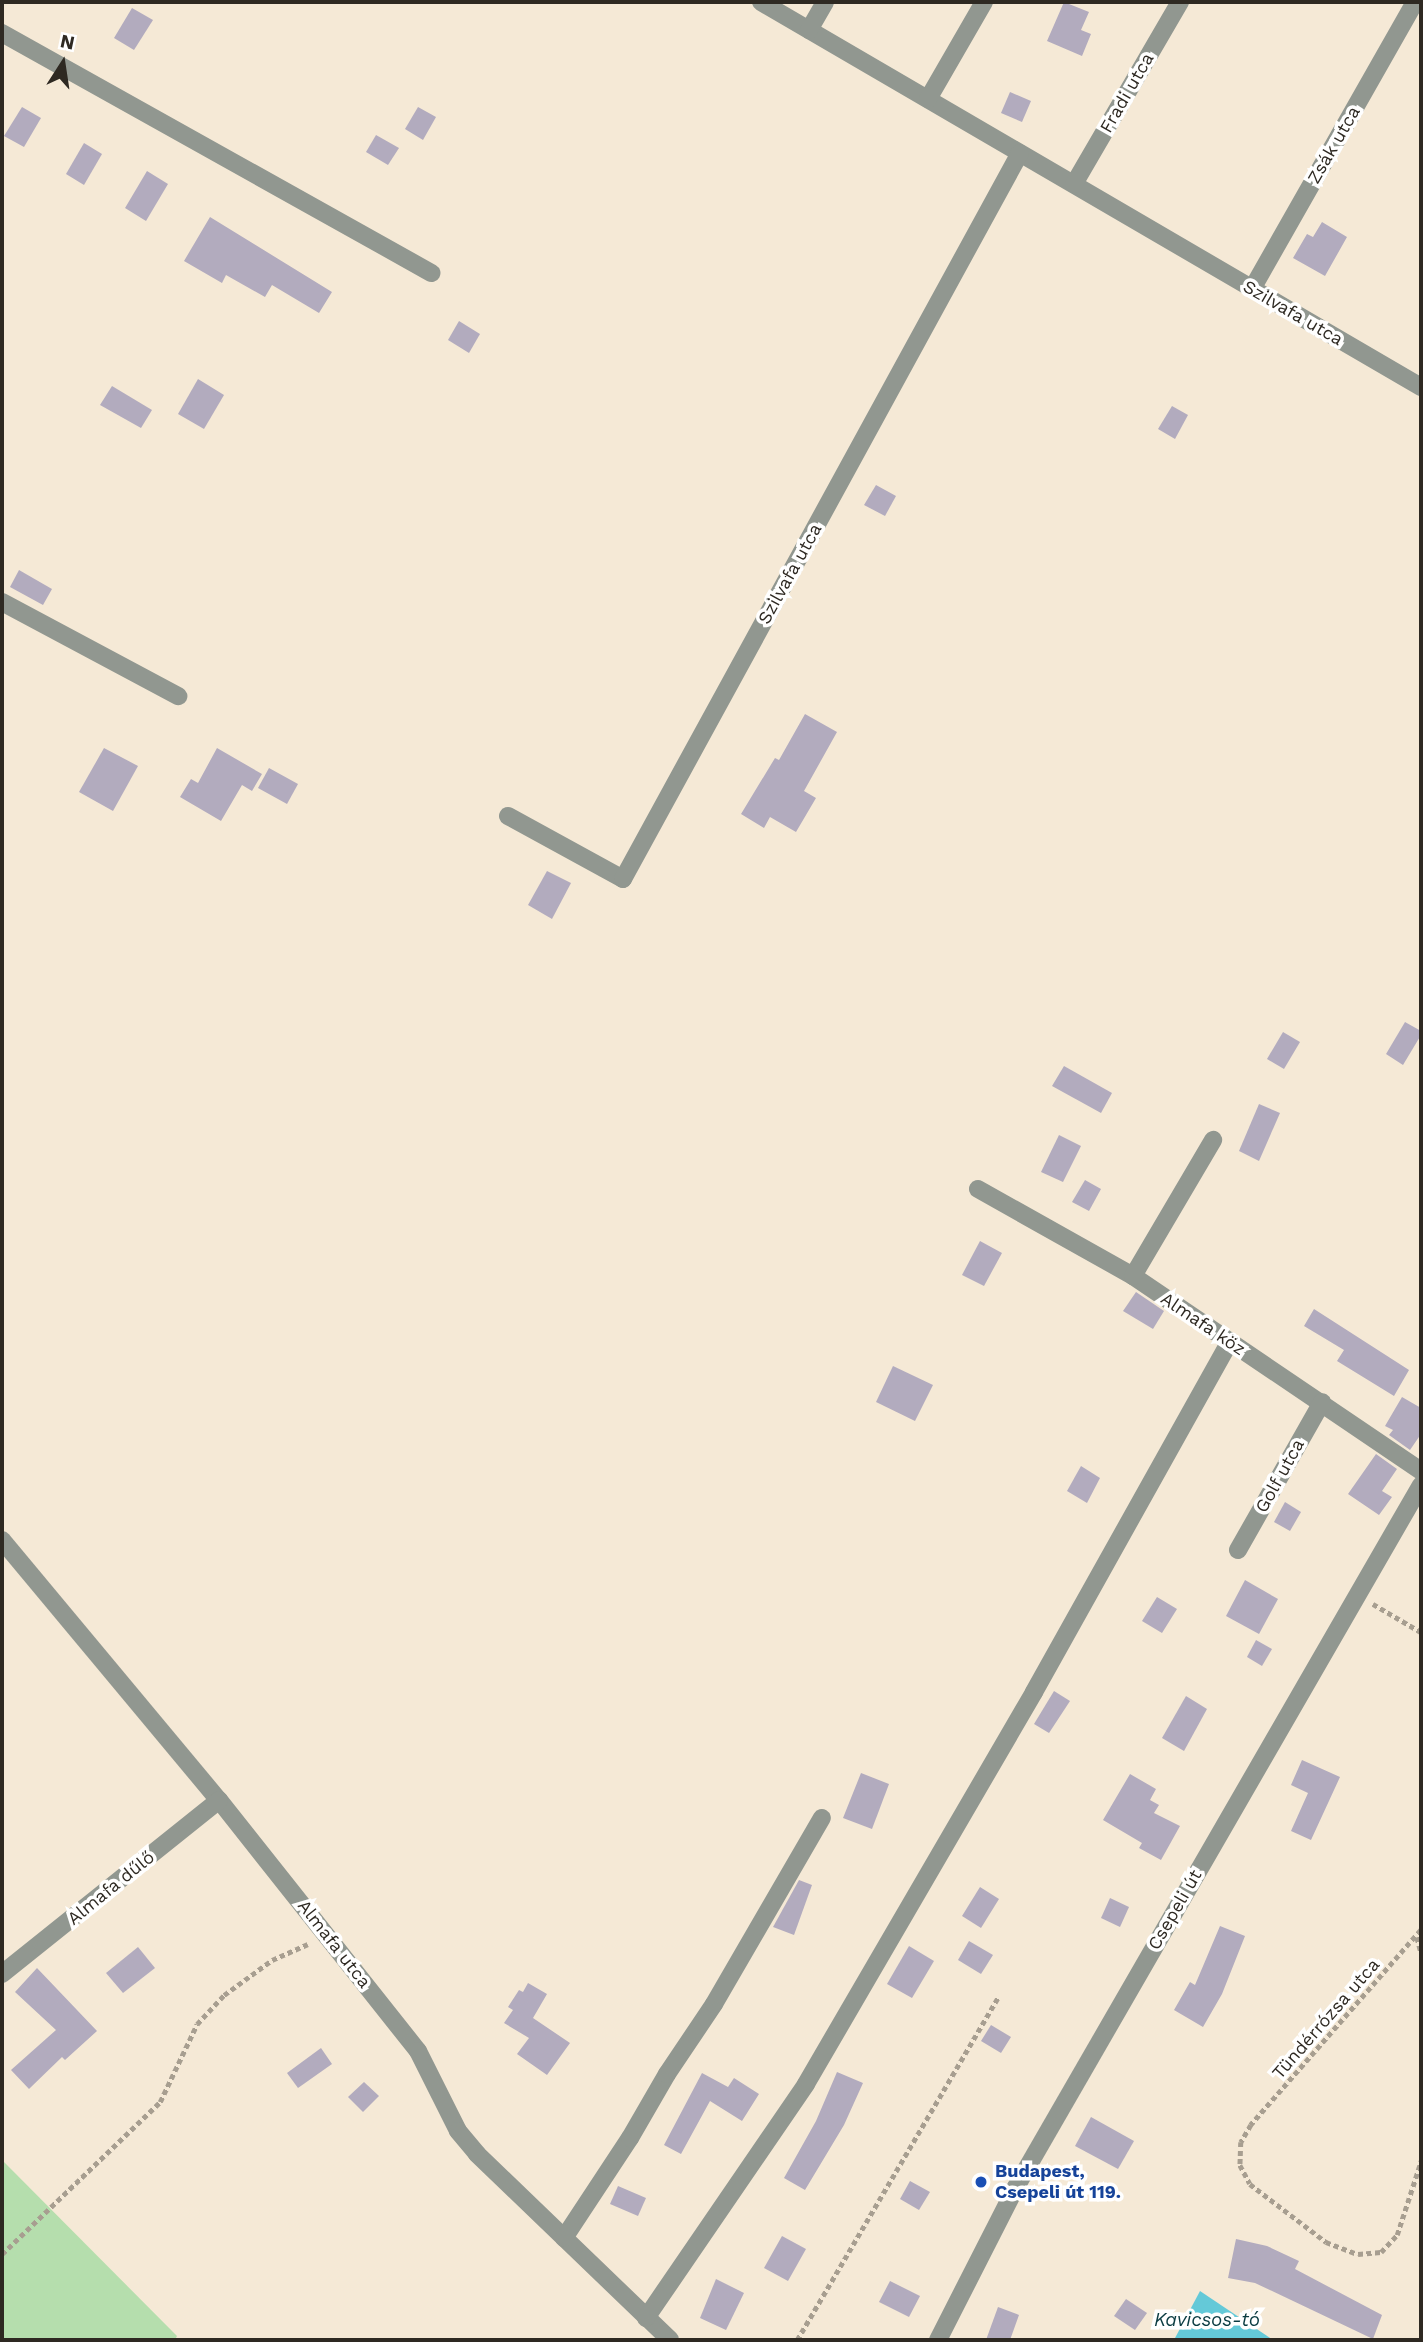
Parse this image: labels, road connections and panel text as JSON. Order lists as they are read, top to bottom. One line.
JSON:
{"streets":{"street":["Fradi utca","Zsák utca","Szilvafa utca","Almafa köz","Golf utca","Almafa dűlő","Csepeli út","Almafa utca"],"path":["Tündérrózsa utca"]},"crossings":[["Fradi utca","Szilvafa utca"],["Zsák utca","Szilvafa utca"],["Almafa köz","Golf utca"],["Almafa dűlő","Almafa utca"]],"water":["Kavicsos-tó"],"places":["Budapest, Csepeli út 119."],"north":"top"}
